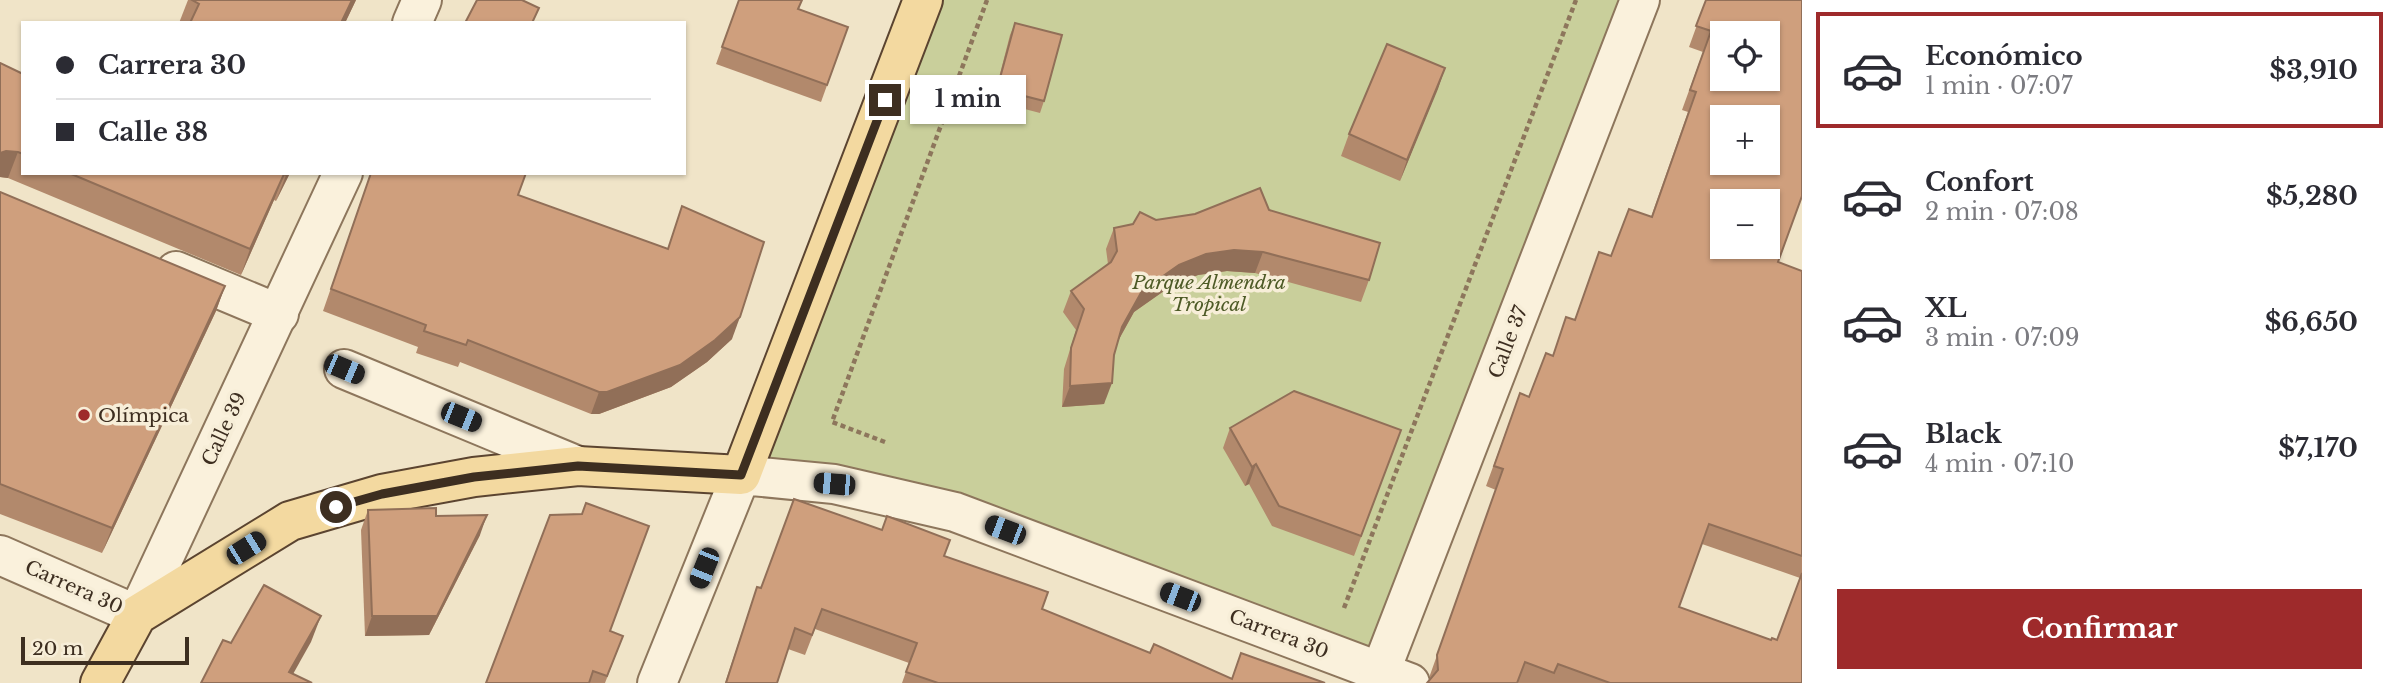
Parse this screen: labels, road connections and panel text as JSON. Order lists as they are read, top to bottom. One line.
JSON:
{"streets":{"main road":["Calle 39","Carrera 30"],"street":["Calle 37"]},"crossings":[["Calle 37","Carrera 30"],["Calle 39","Carrera 30"]],"parks":["Parque Almendra Tropical"],"places":["Olímpica"],"scale_bar":"20 m","page":{"list":[{"name":"Económico","note":"1 min · 07:07","value":"$3,910"},{"name":"Confort","note":"2 min · 07:08","value":"$5,280"},{"name":"XL","note":"3 min · 07:09","value":"$6,650"},{"name":"Black","note":"4 min · 07:10","value":"$7,170"}],"map_buttons":["+","−"],"banner":["Carrera 30","Calle 38"],"bubble":"1 min","buttons":"Confirmar","scale":"20 m"}}
